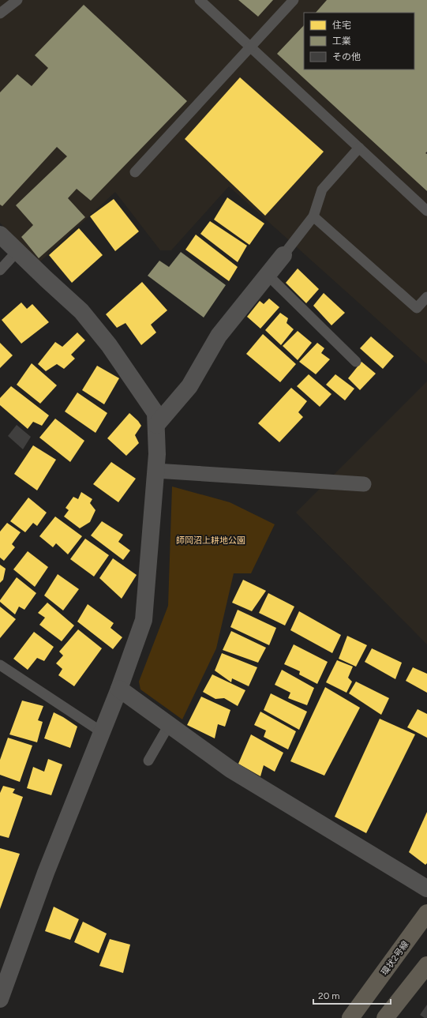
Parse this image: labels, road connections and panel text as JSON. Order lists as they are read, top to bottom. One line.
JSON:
{"streets":{"main road":["環状2号線"]},"parks":["師岡沼上耕地公園"],"legend":["住宅","工業","その他"],"scale_bar":"20 m"}
